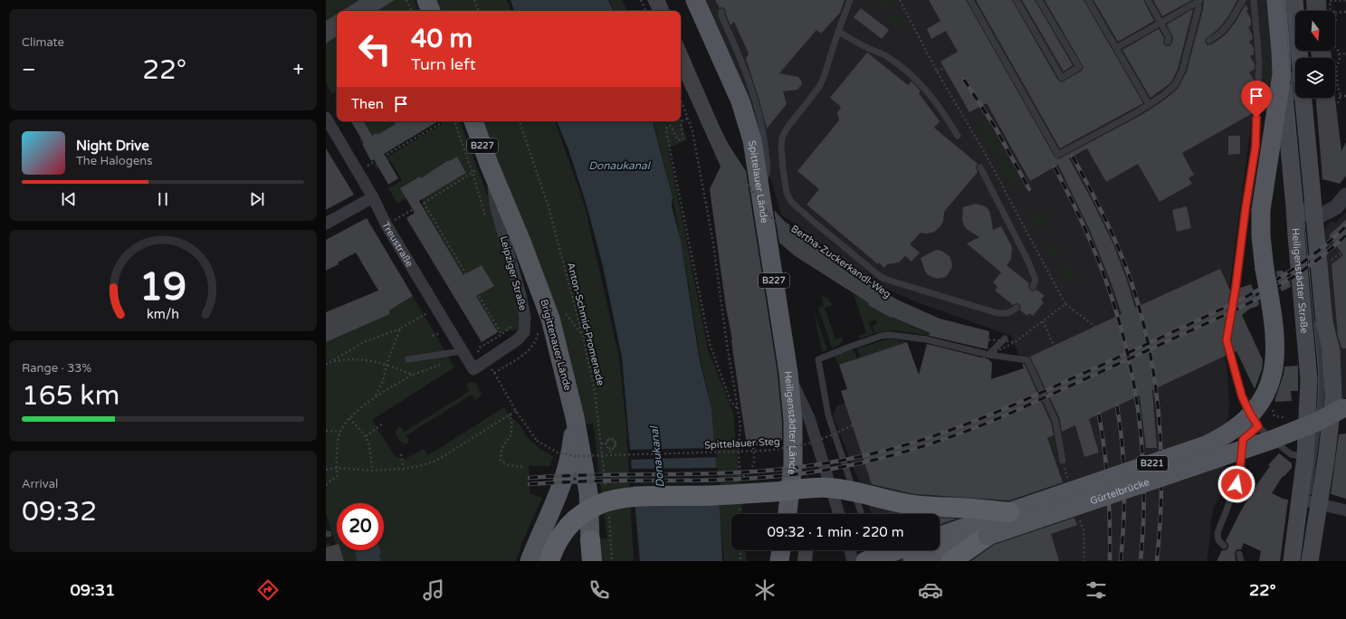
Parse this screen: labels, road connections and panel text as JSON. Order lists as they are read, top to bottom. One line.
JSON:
{"streets":{"highway":["B227","Brigittenauer Lände"],"main road":["Spittelauer Lände","Heiligenstädter Straße","Heiligenstädter Lände","B221","Gürtelbrücke"],"street":["Treustraße","Leipziger Straße"],"path":["Bertha-Zuckerkandl-Weg","Anton-Schmid-Promenade","Spittelauer Steg"]},"crossings":[["Spittelauer Lände","Heiligenstädter Lände"],["Treustraße","Leipziger Straße"],["Bertha-Zuckerkandl-Weg","Spittelauer Steg"],["Leipziger Straße","Brigittenauer Lände"],["Heiligenstädter Straße","Gürtelbrücke"]],"water":["Donaukanal"],"north":"bottom","page":{"tile":["Climate",["Range · 33%","165 km"],["Arrival","09:32"]],"turn":["40 m","Turn left"],"heat":["−","22°","+"],"then":"Then","song":["Night Drive","The Halogens"],"limit":"20","trip":"09:32 · 1 min · 220 m","tabs":["09:31","22°"],"gauge":["19","km/h"]}}
